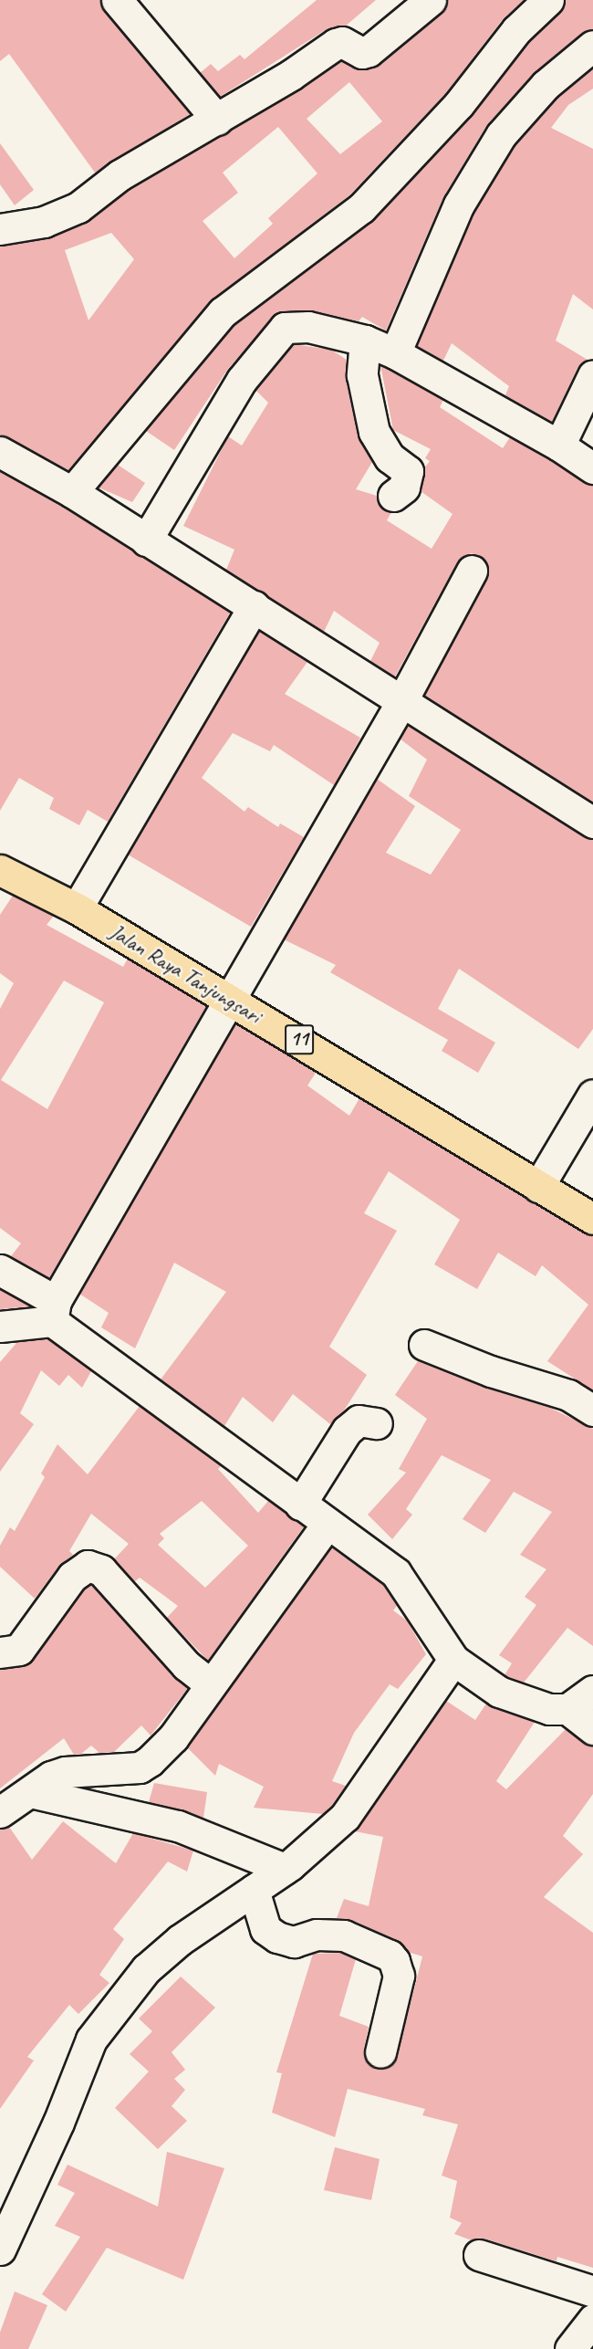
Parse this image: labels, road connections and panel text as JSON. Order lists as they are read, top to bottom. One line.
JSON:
{"streets":{"highway":["Jalan Raya Tanjungsari","11"]}}
